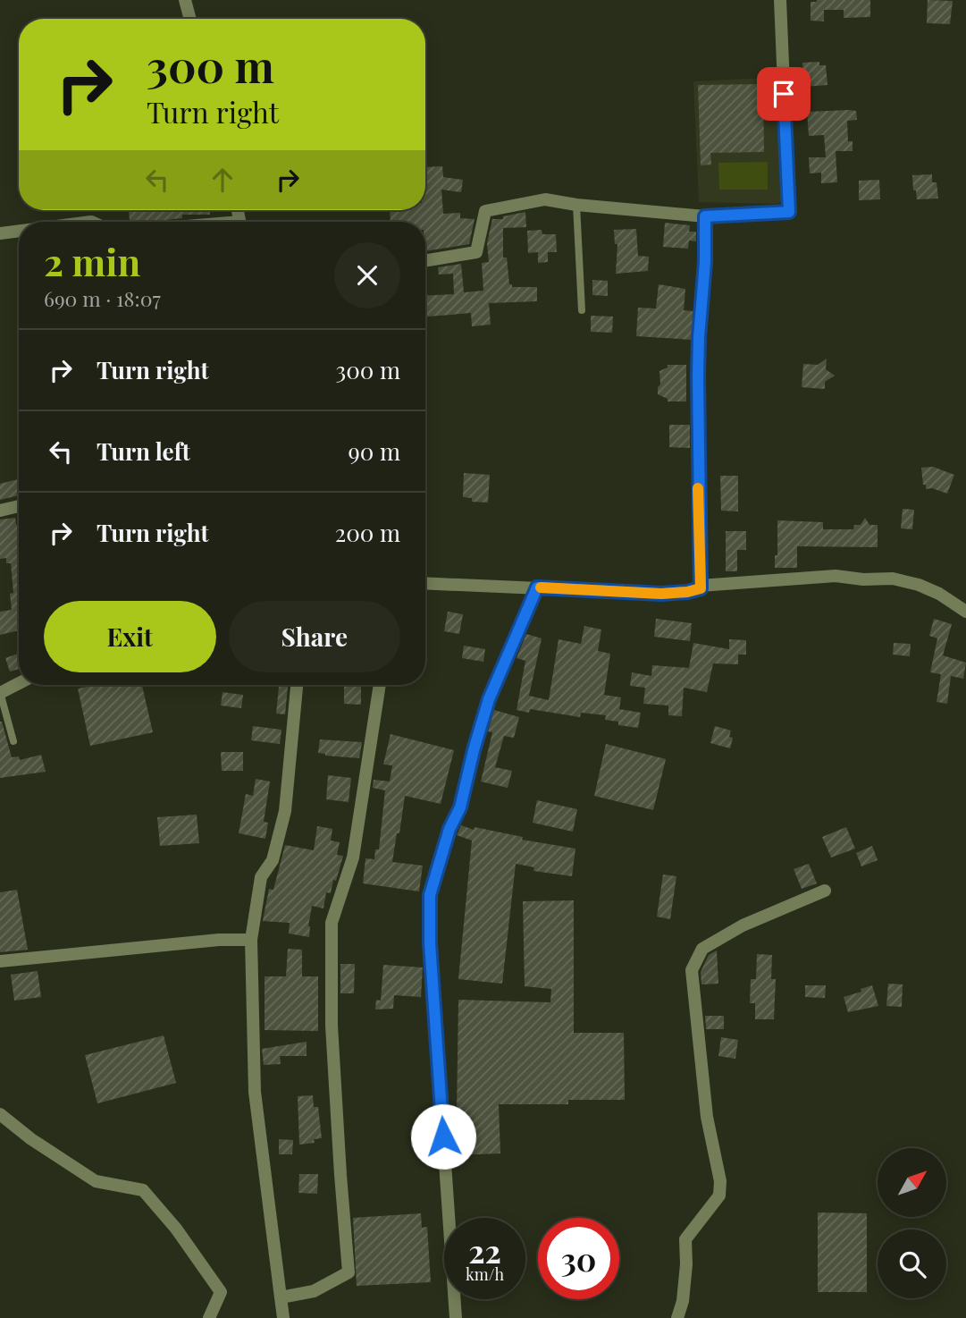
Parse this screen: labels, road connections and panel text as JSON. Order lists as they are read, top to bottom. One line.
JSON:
{"north":"top right","page":{"turn":["300 m","Turn right"],"heading":["2 min","690 m · 18:07"],"list":[{"name":"Turn right","value":"300 m"},{"name":"Turn left","value":"90 m"},{"name":"Turn right","value":"200 m"}],"buttons":["Exit","Share"],"speed":"22 km/h","limit":"30"}}
